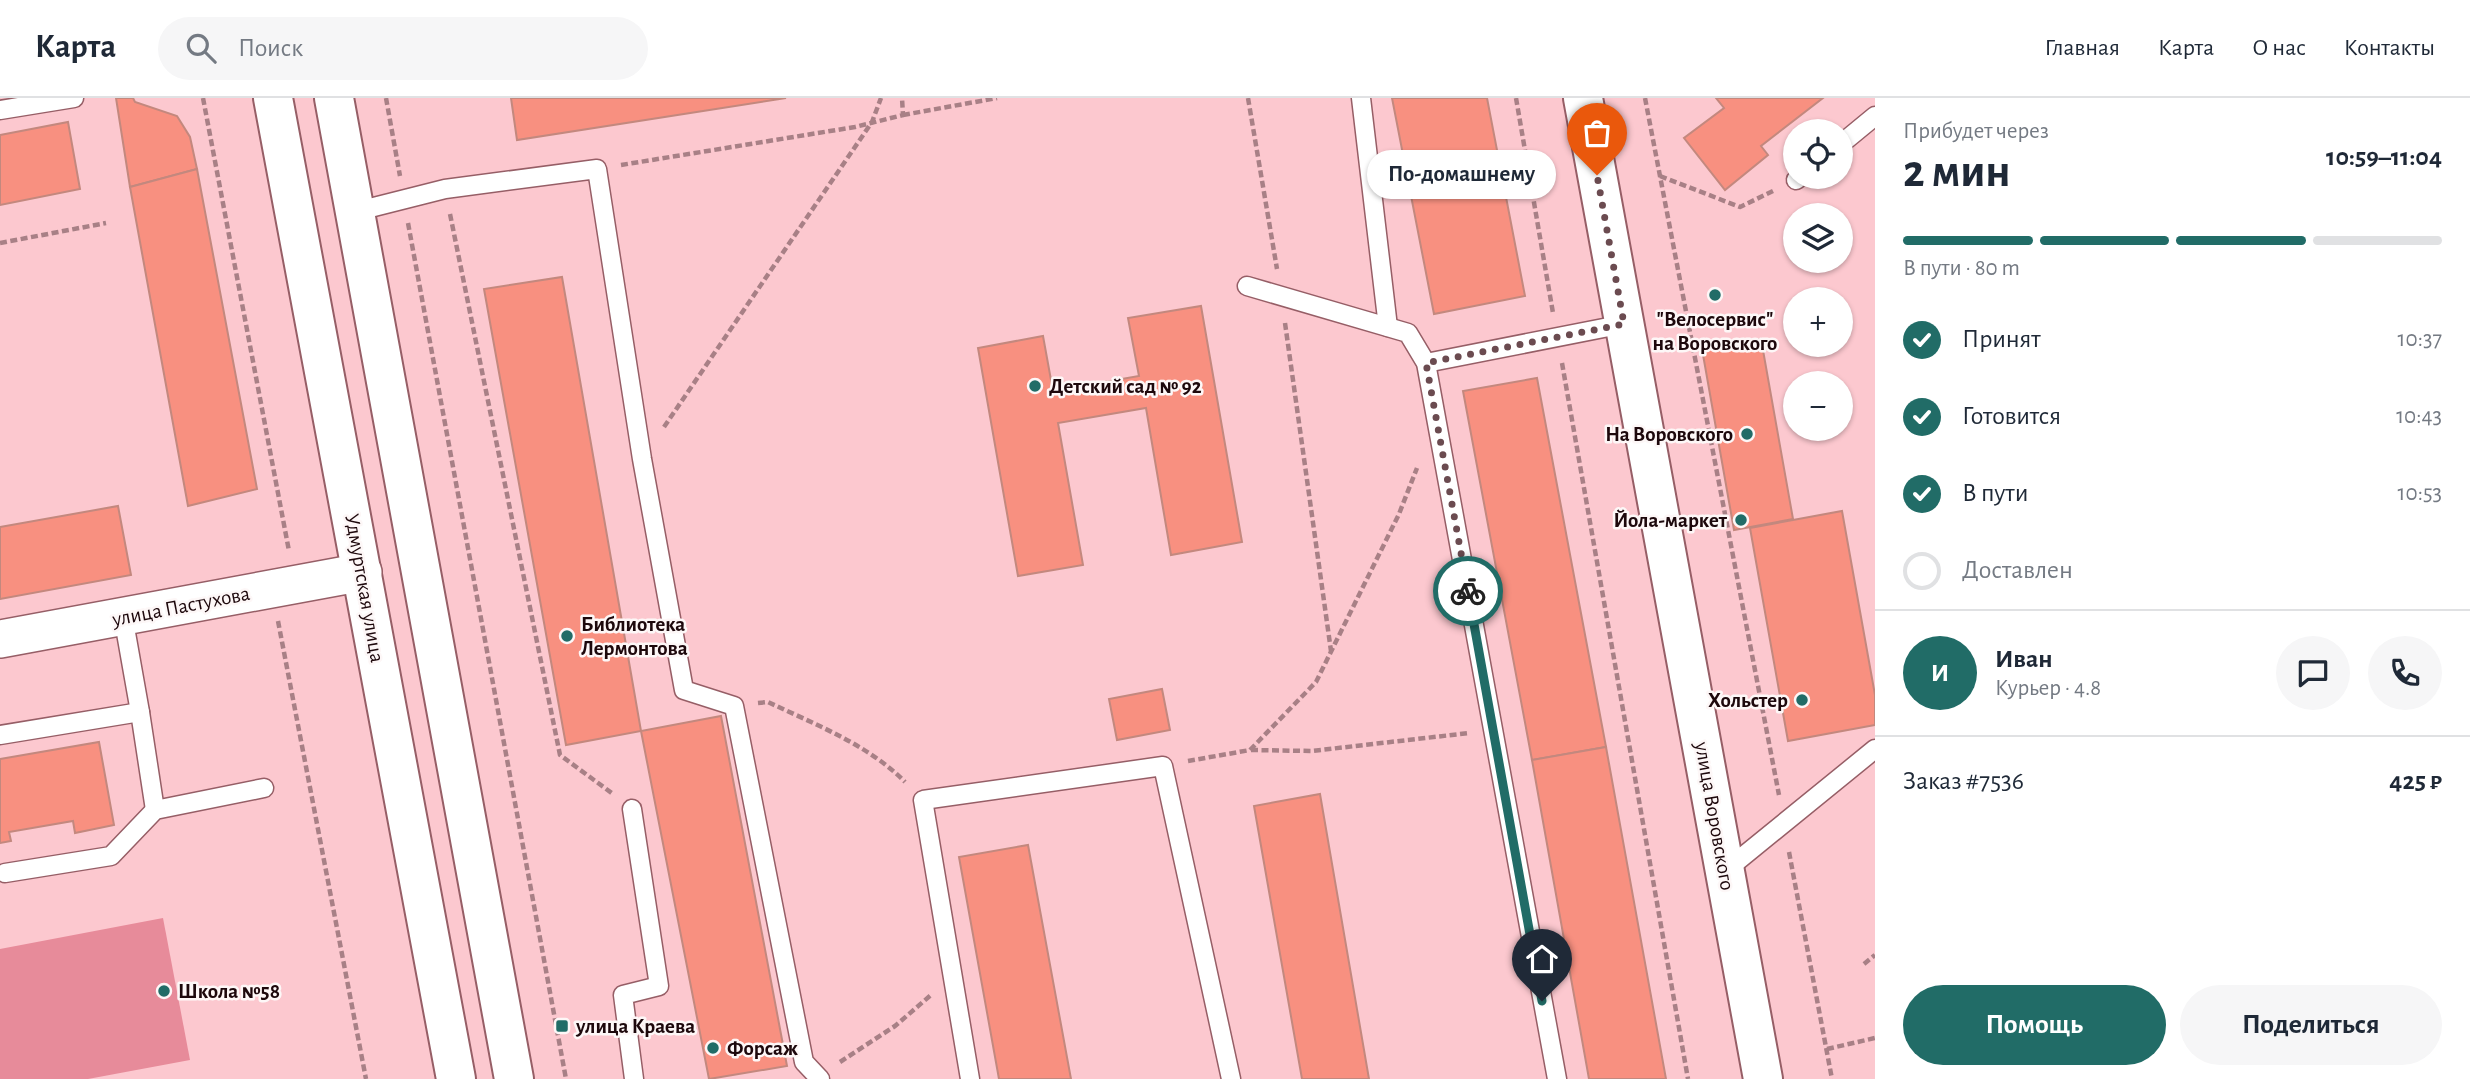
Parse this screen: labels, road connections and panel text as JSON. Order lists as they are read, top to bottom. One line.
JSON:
{"streets":{"main road":["Удмуртская улица","улица Воровского"],"street":["улица Пастухова"]},"crossings":[["Удмуртская улица","улица Пастухова"]],"places":{"other":["По-домашнему","\"Велосервис\" на Воровского","Детский сад № 92","На Воровского","Йола-маркет","Библиотека Лермонтова","Хольстер","Школа №58","Форсаж"],"transit":["улица Краева"]},"page":{"header":"Карта","search":"Поиск","nav":["Главная","Карта","О нас","Контакты"],"heading":["2 мин","Прибудет через","10:59–11:04"],"panel":["Иван","Курьер · 4.8","Заказ #7536","425 ₽"],"map_buttons":["+","−"],"bubble":"По-домашнему","bar":"В пути · 80 m","list":[["Принят","10:37"],["Готовится","10:43"],["В пути","10:53"],"Доставлен"],"round":"И","buttons":["Помощь","Поделиться"]}}
